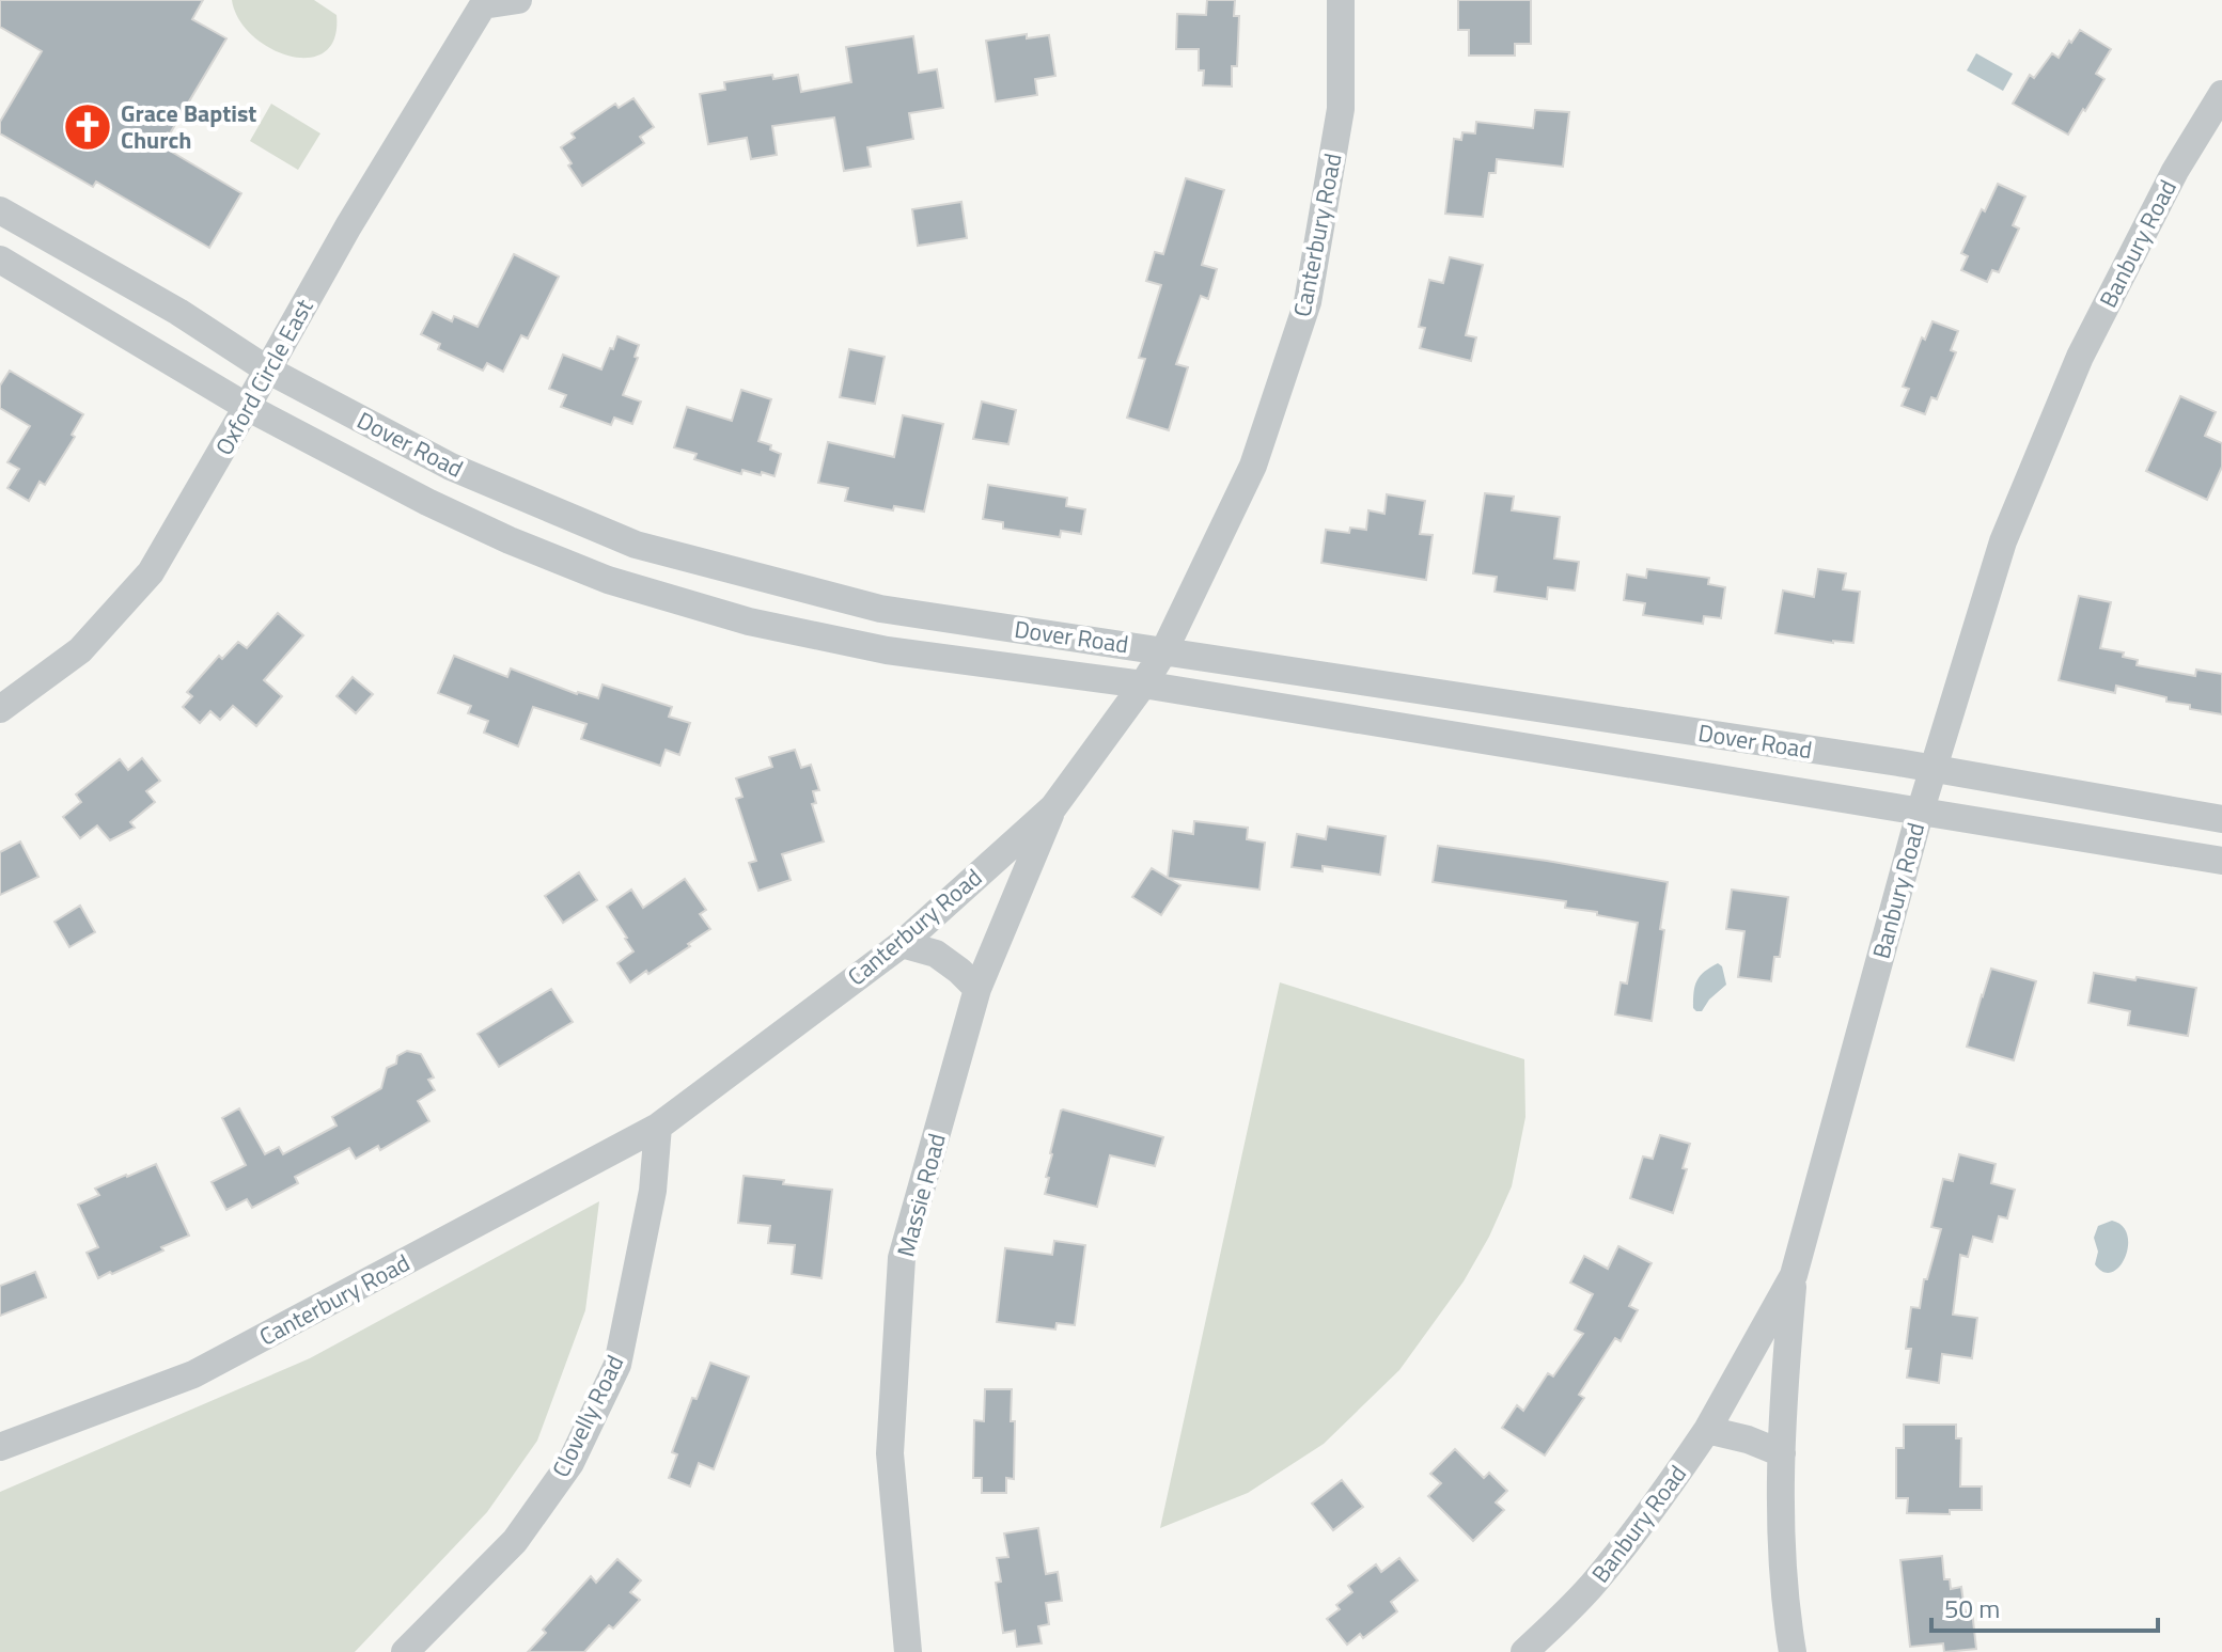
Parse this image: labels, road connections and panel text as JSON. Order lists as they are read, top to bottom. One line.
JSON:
{"streets":{"street":["Canterbury Road","Banbury Road","Oxford Circle East","Dover Road","Massie Road","Clovelly Road"]},"crossings":[["Canterbury Road","Dover Road"],["Canterbury Road","Massie Road"],["Canterbury Road","Clovelly Road"],["Banbury Road","Dover Road"],["Oxford Circle East","Dover Road"]],"places":{"church":["Grace Baptist Church"]},"scale_bar":"50 m"}
